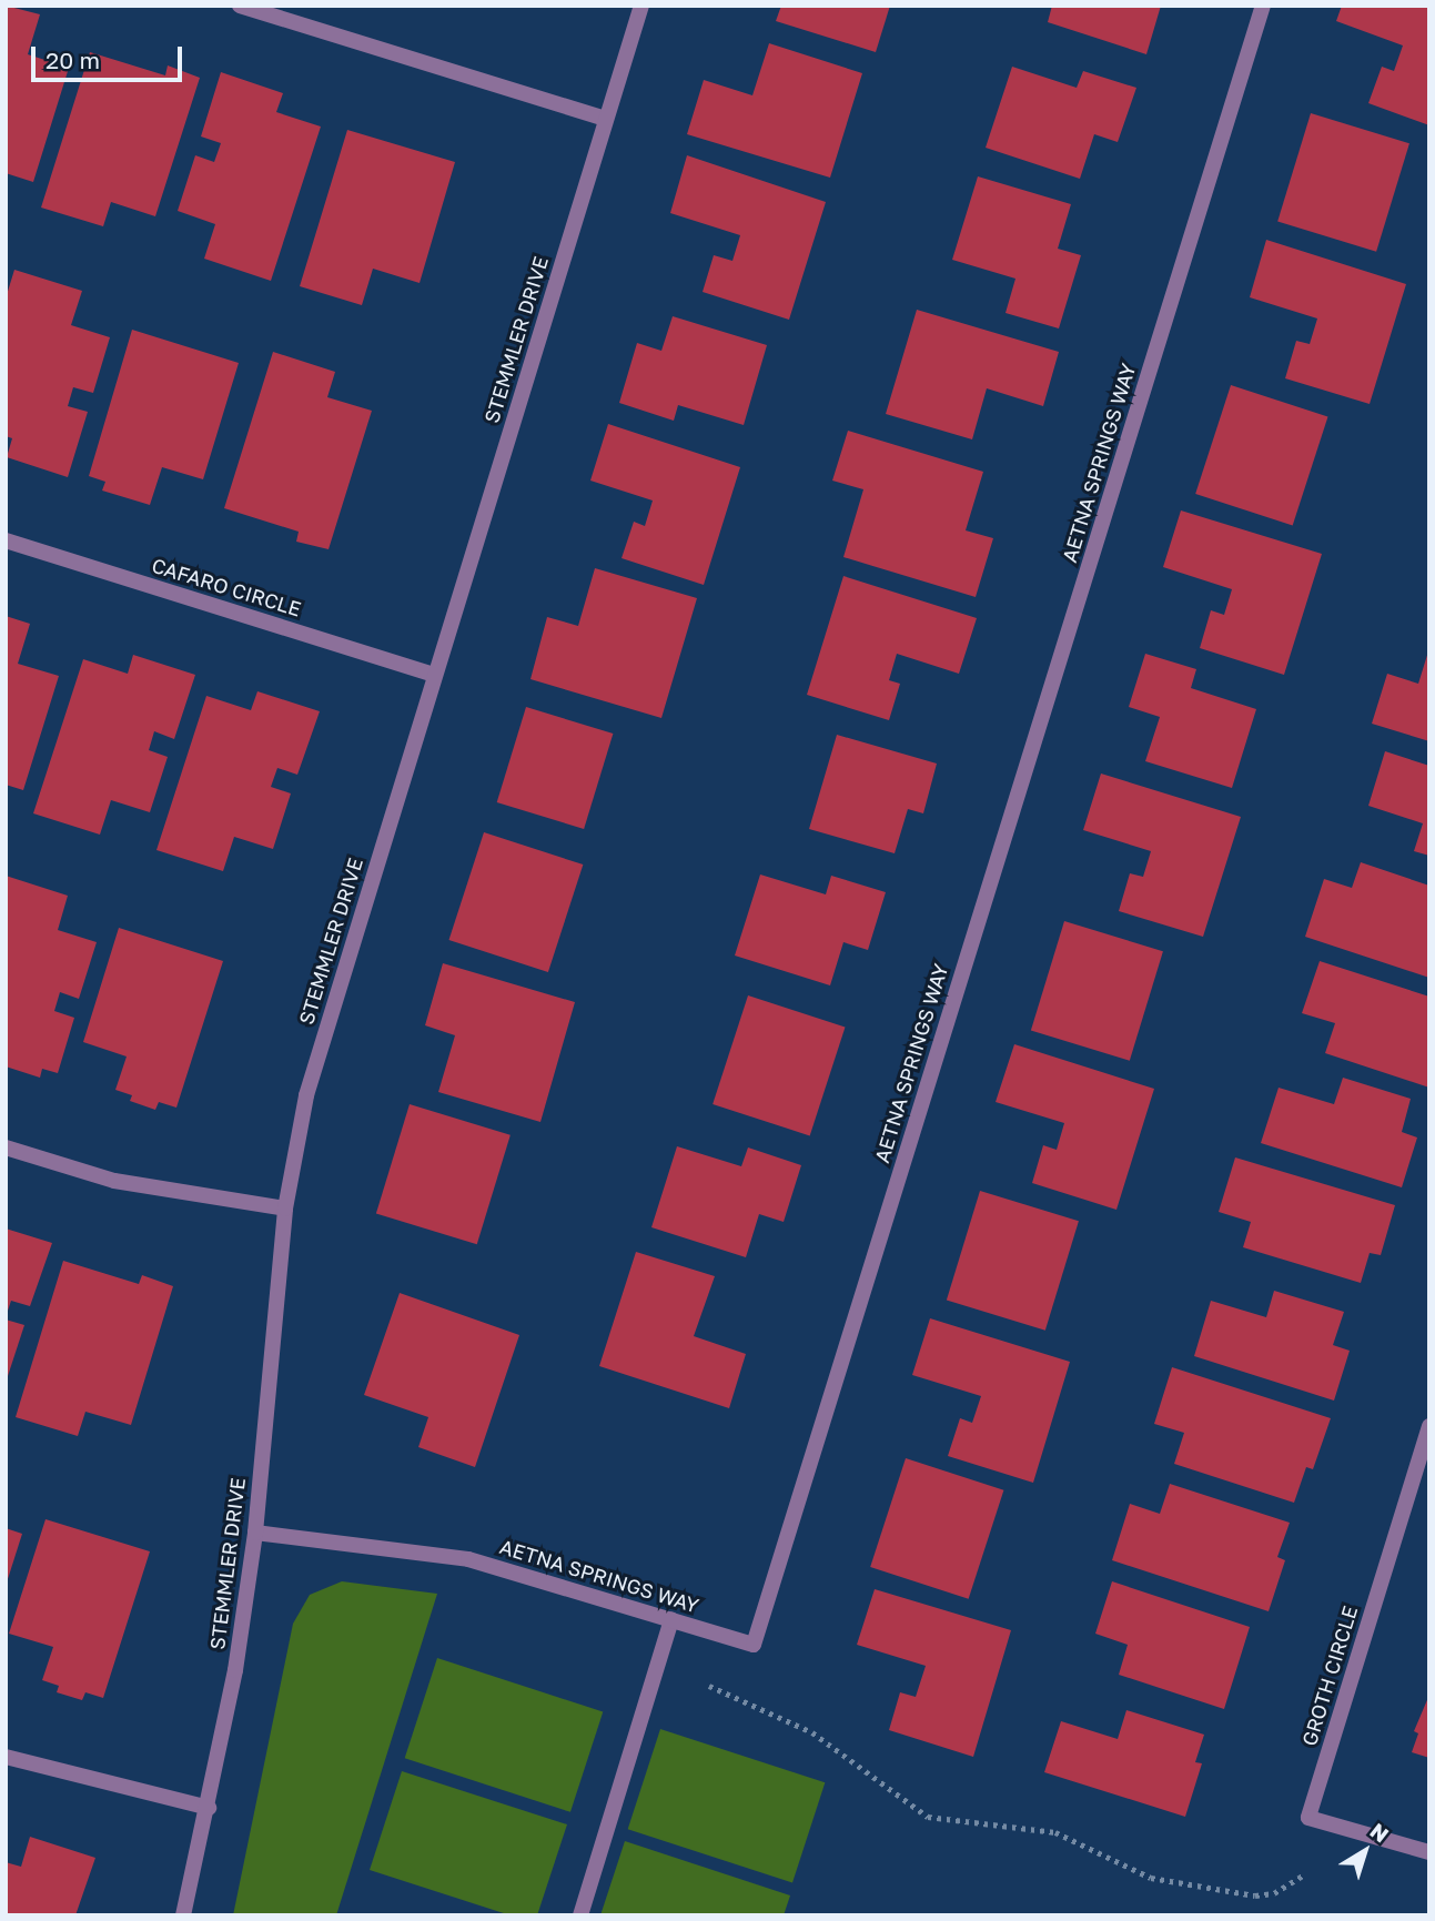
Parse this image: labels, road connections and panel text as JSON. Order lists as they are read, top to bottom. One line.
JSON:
{"streets":{"street":["STEMMLER DRIVE","AETNA SPRINGS WAY","CAFARO CIRCLE","GROTH CIRCLE"]},"crossings":[["STEMMLER DRIVE","AETNA SPRINGS WAY"],["STEMMLER DRIVE","CAFARO CIRCLE"]],"scale_bar":"20 m","north":"top right"}
